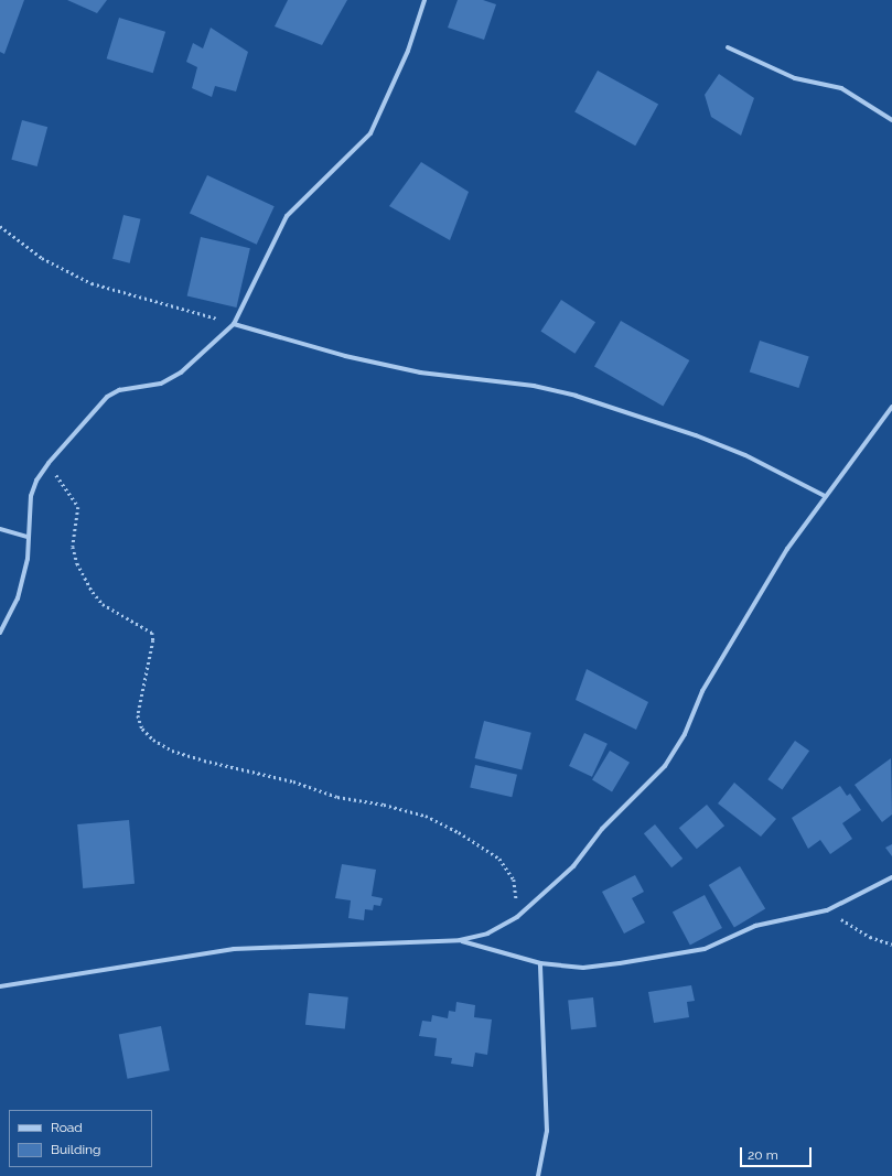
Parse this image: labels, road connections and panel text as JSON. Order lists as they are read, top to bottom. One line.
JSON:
{"legend":["Road","Building"],"scale_bar":"20 m"}
